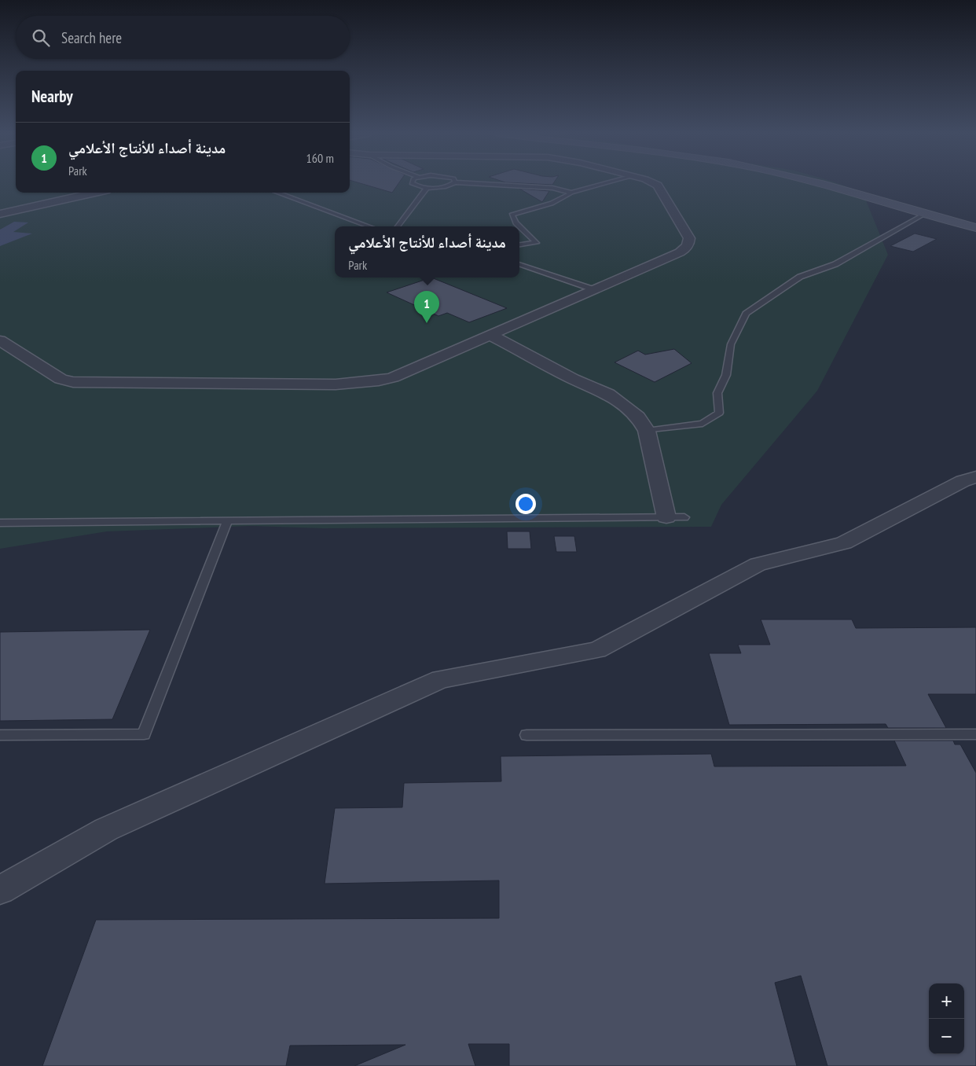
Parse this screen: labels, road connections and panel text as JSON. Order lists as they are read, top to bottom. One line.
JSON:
{"page":{"search":"Search here","heading":"Nearby","list":[{"mark":"1","name":"مدينة أصداء للأنتاج الأعلامي","note":"Park","value":"160 m"}],"popup":["مدينة أصداء للأنتاج الأعلامي","Park"],"pins":"1","map_buttons":["+","−"]}}
